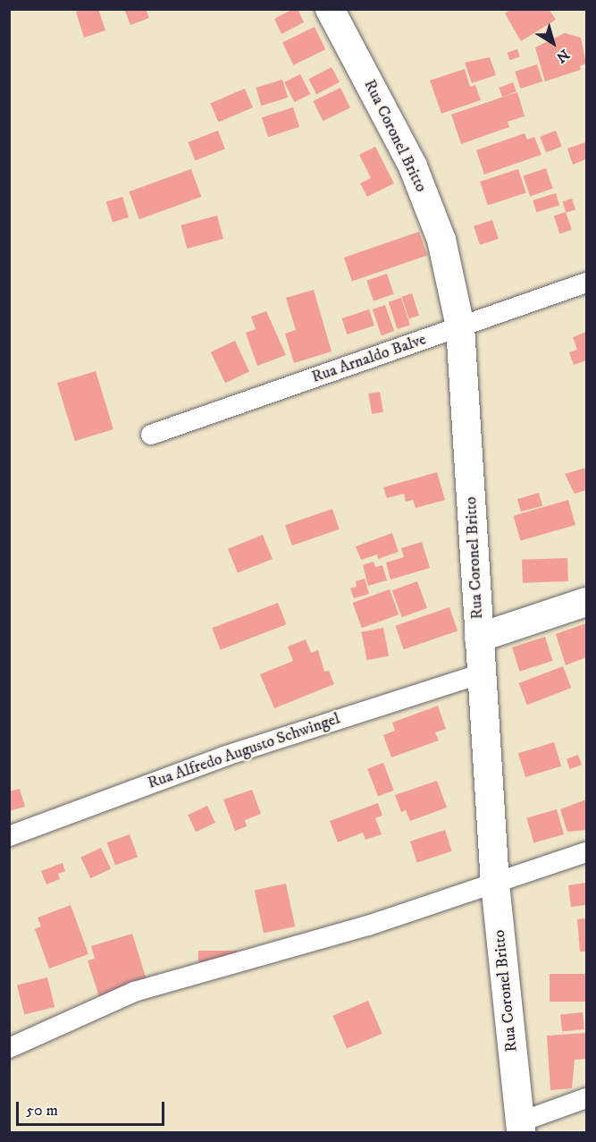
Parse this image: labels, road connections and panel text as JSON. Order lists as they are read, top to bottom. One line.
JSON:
{"streets":{"main road":["Rua Coronel Britto"],"street":["Rua Arnaldo Balve","Rua Alfredo Augusto Schwingel"]},"crossings":[["Rua Coronel Britto","Rua Arnaldo Balve"],["Rua Coronel Britto","Rua Alfredo Augusto Schwingel"]],"scale_bar":"50 m","north":"bottom right"}
